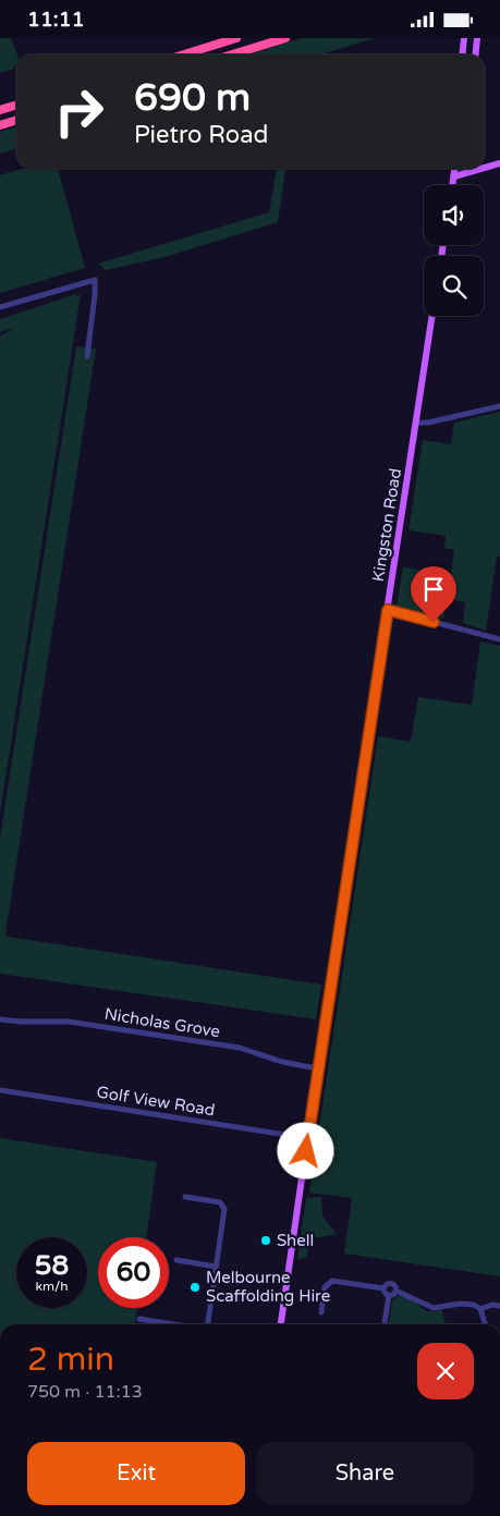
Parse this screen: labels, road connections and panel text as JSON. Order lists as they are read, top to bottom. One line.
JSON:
{"streets":{"main road":["Kingston Road"],"street":["Nicholas Grove","Golf View Road"]},"crossings":[["Kingston Road","Nicholas Grove"],["Kingston Road","Golf View Road"]],"places":["Shell","Melbourne Scaffolding Hire"],"page":{"status":"11:11","turn":["690 m","Pietro Road"],"speed":"58 km/h","limit":"60","heading":["2 min","750 m · 11:13"],"buttons":["Exit","Share"]}}
